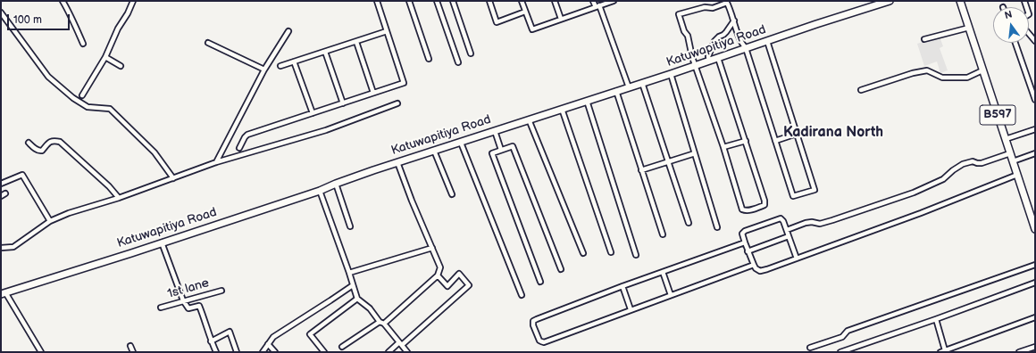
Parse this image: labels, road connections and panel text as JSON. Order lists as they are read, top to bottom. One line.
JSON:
{"streets":{"street":["Katuwapitiya Road","B597","1st lane"]},"districts":["Kadirana North"],"scale_bar":"100 m","north":"top"}
